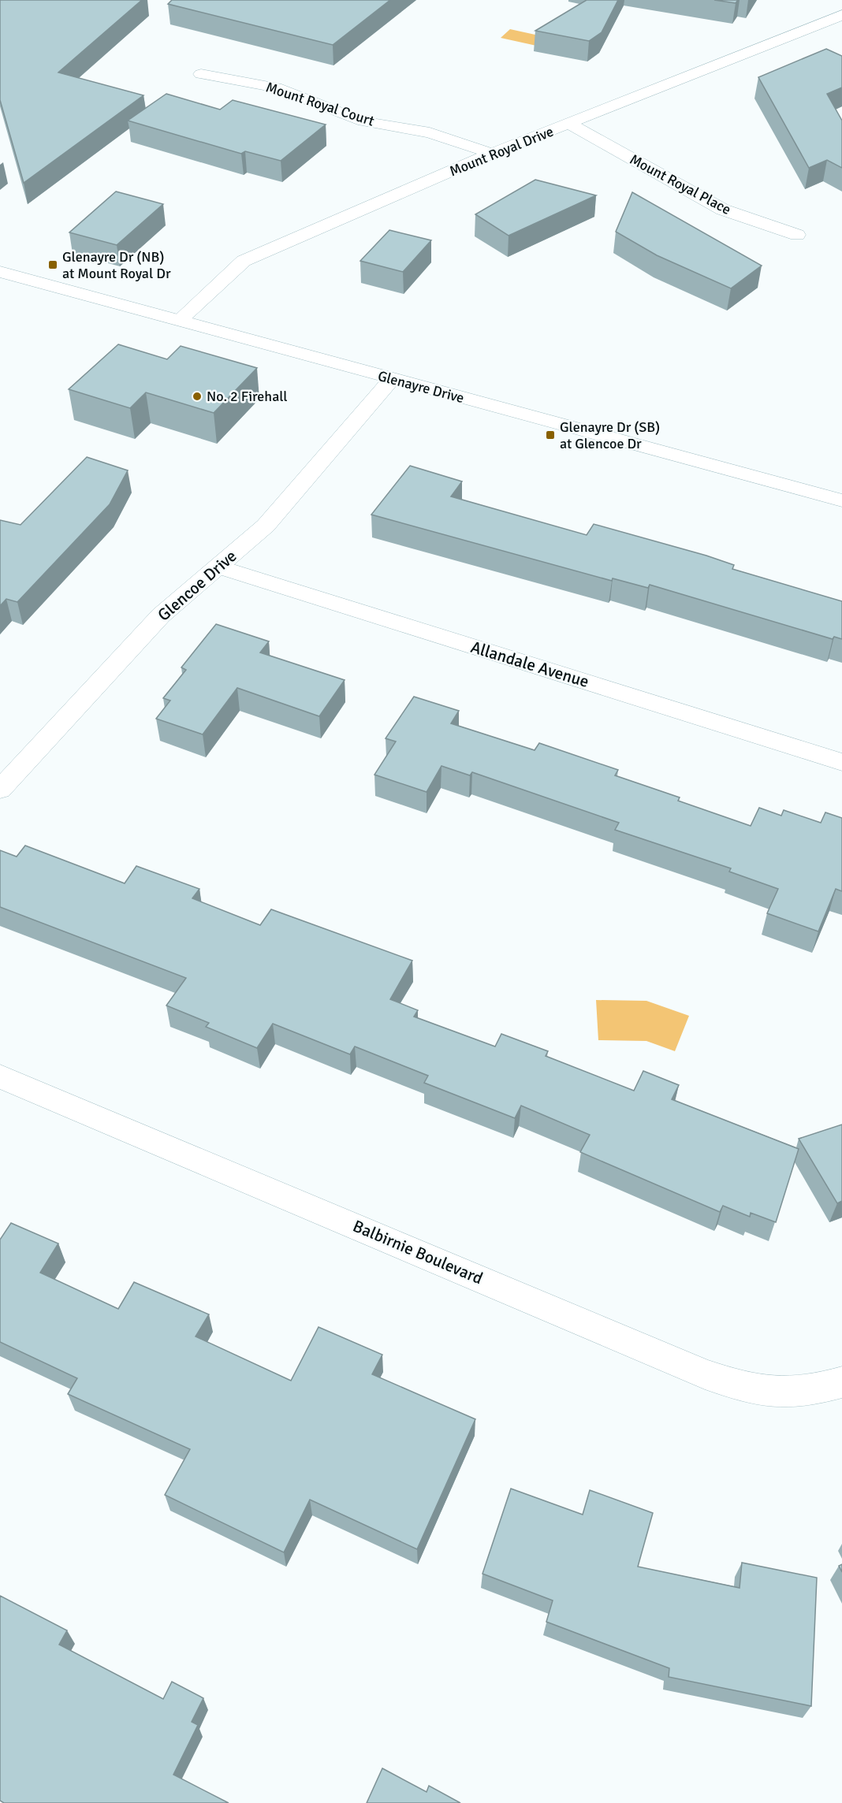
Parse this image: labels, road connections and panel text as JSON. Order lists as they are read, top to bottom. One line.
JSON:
{"streets":{"street":["Mount Royal Court","Mount Royal Drive","Mount Royal Place","Glenayre Drive","Glencoe Drive","Allandale Avenue","Balbirnie Boulevard"]},"crossings":[["Mount Royal Court","Mount Royal Drive"],["Mount Royal Drive","Mount Royal Place"],["Mount Royal Drive","Glenayre Drive"],["Glenayre Drive","Glencoe Drive"],["Glencoe Drive","Allandale Avenue"]],"places":{"transit":["Glenayre Dr (NB) at Mount Royal Dr","Glenayre Dr (SB) at Glencoe Dr"],"other":["No. 2 Firehall"]}}
